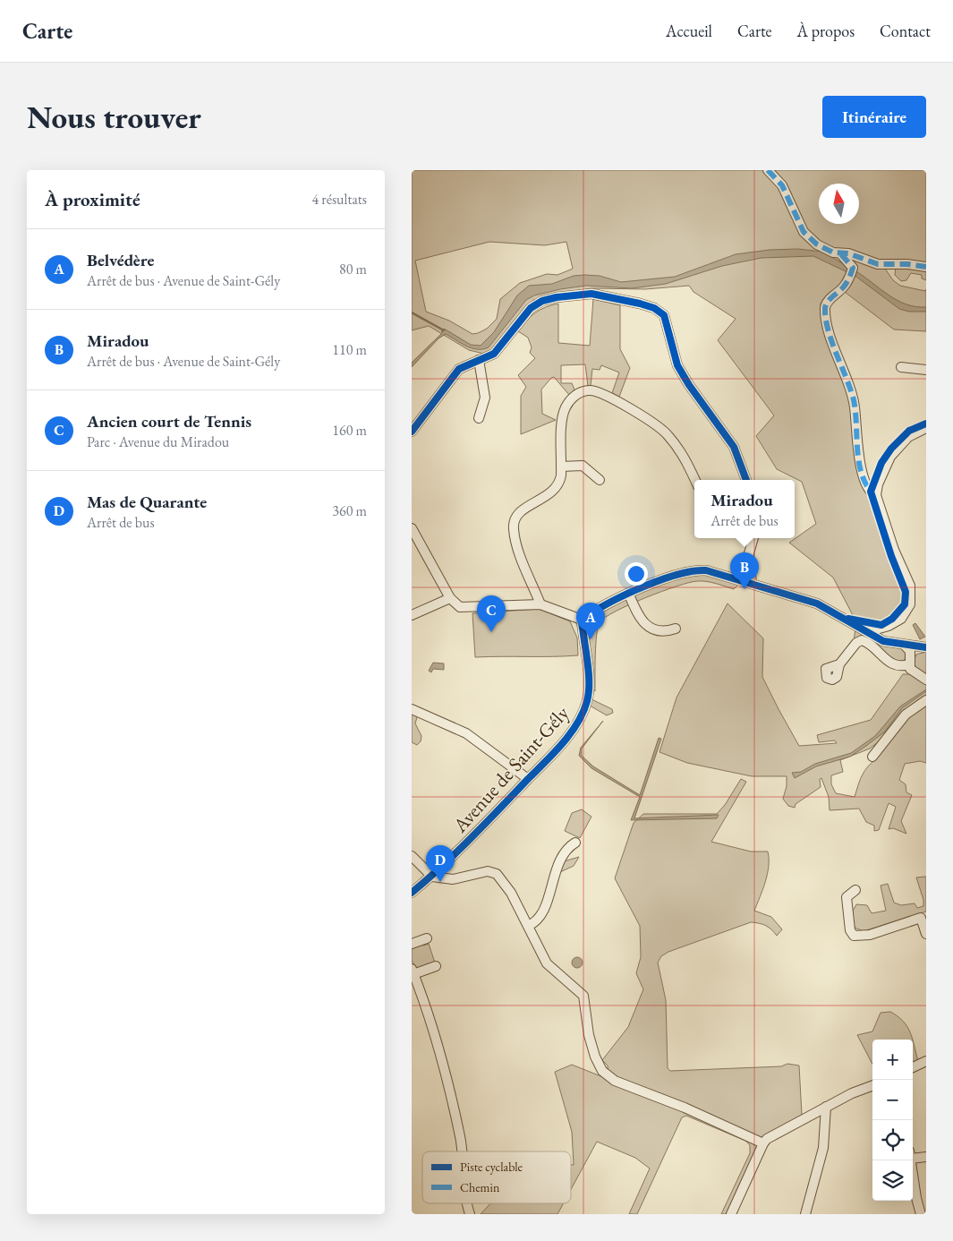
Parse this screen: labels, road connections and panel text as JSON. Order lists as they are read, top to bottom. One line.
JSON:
{"streets":{"street":["Avenue de Saint-Gély"]},"legend":["Piste cyclable","Chemin"],"north":"top","page":{"header":"Carte","nav":["Accueil","Carte","À propos","Contact"],"buttons":"Itinéraire","title":"Nous trouver","heading":["À proximité","4 résultats"],"list":[{"mark":"A","name":"Belvédère","note":"Arrêt de bus · Avenue de Saint-Gély","value":"80 m"},{"mark":"B","name":"Miradou","note":"Arrêt de bus · Avenue de Saint-Gély","value":"110 m"},{"mark":"C","name":"Ancien court de Tennis","note":"Parc · Avenue du Miradou","value":"160 m"},{"mark":"D","name":"Mas de Quarante","note":"Arrêt de bus","value":"360 m"}],"popup":["Miradou","Arrêt de bus"],"pins":["B","C","A","D"],"map_buttons":["+","−"]}}
